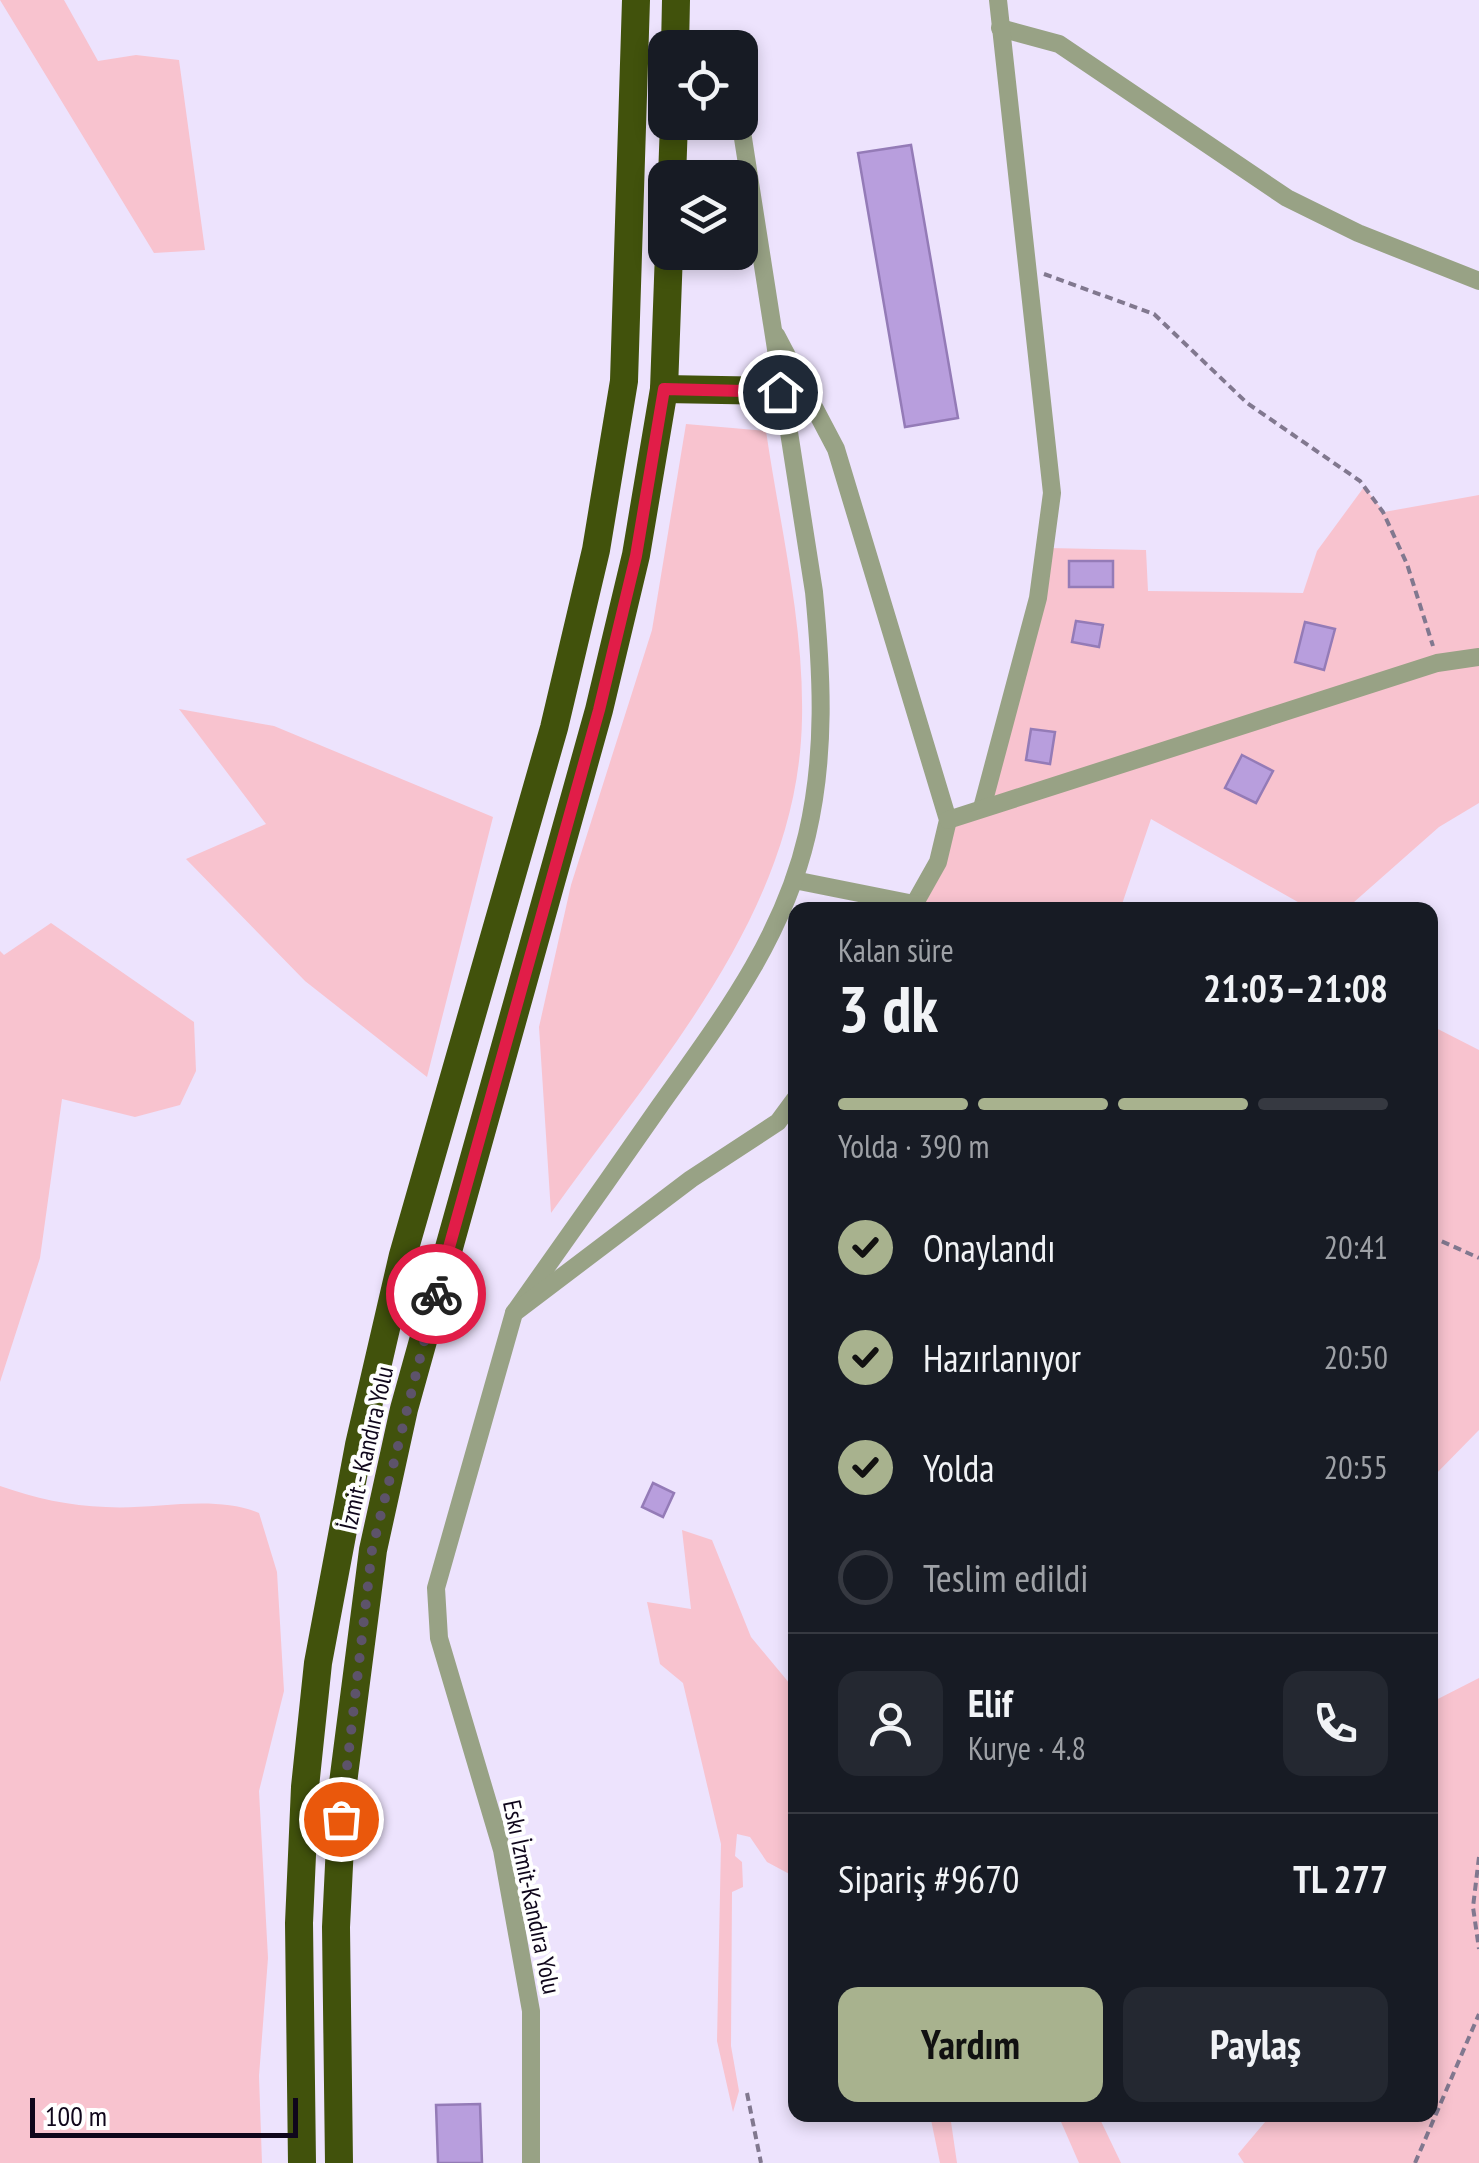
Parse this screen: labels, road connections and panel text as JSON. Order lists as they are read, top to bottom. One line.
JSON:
{"streets":{"highway":["İzmit - Kandıra Yolu"],"street":["Eskı İzmit-Kandıra Yolu"]},"scale_bar":"100 m","page":{"heading":["3 dk","Kalan süre","21:03–21:08"],"panel":["Elif","Kurye · 4.8","Sipariş #9670","TL 277"],"bar":"Yolda · 390 m","list":[["Onaylandı","20:41"],["Hazırlanıyor","20:50"],["Yolda","20:55"],"Teslim edildi"],"buttons":["Yardım","Paylaş"],"scale":"100 m"}}
